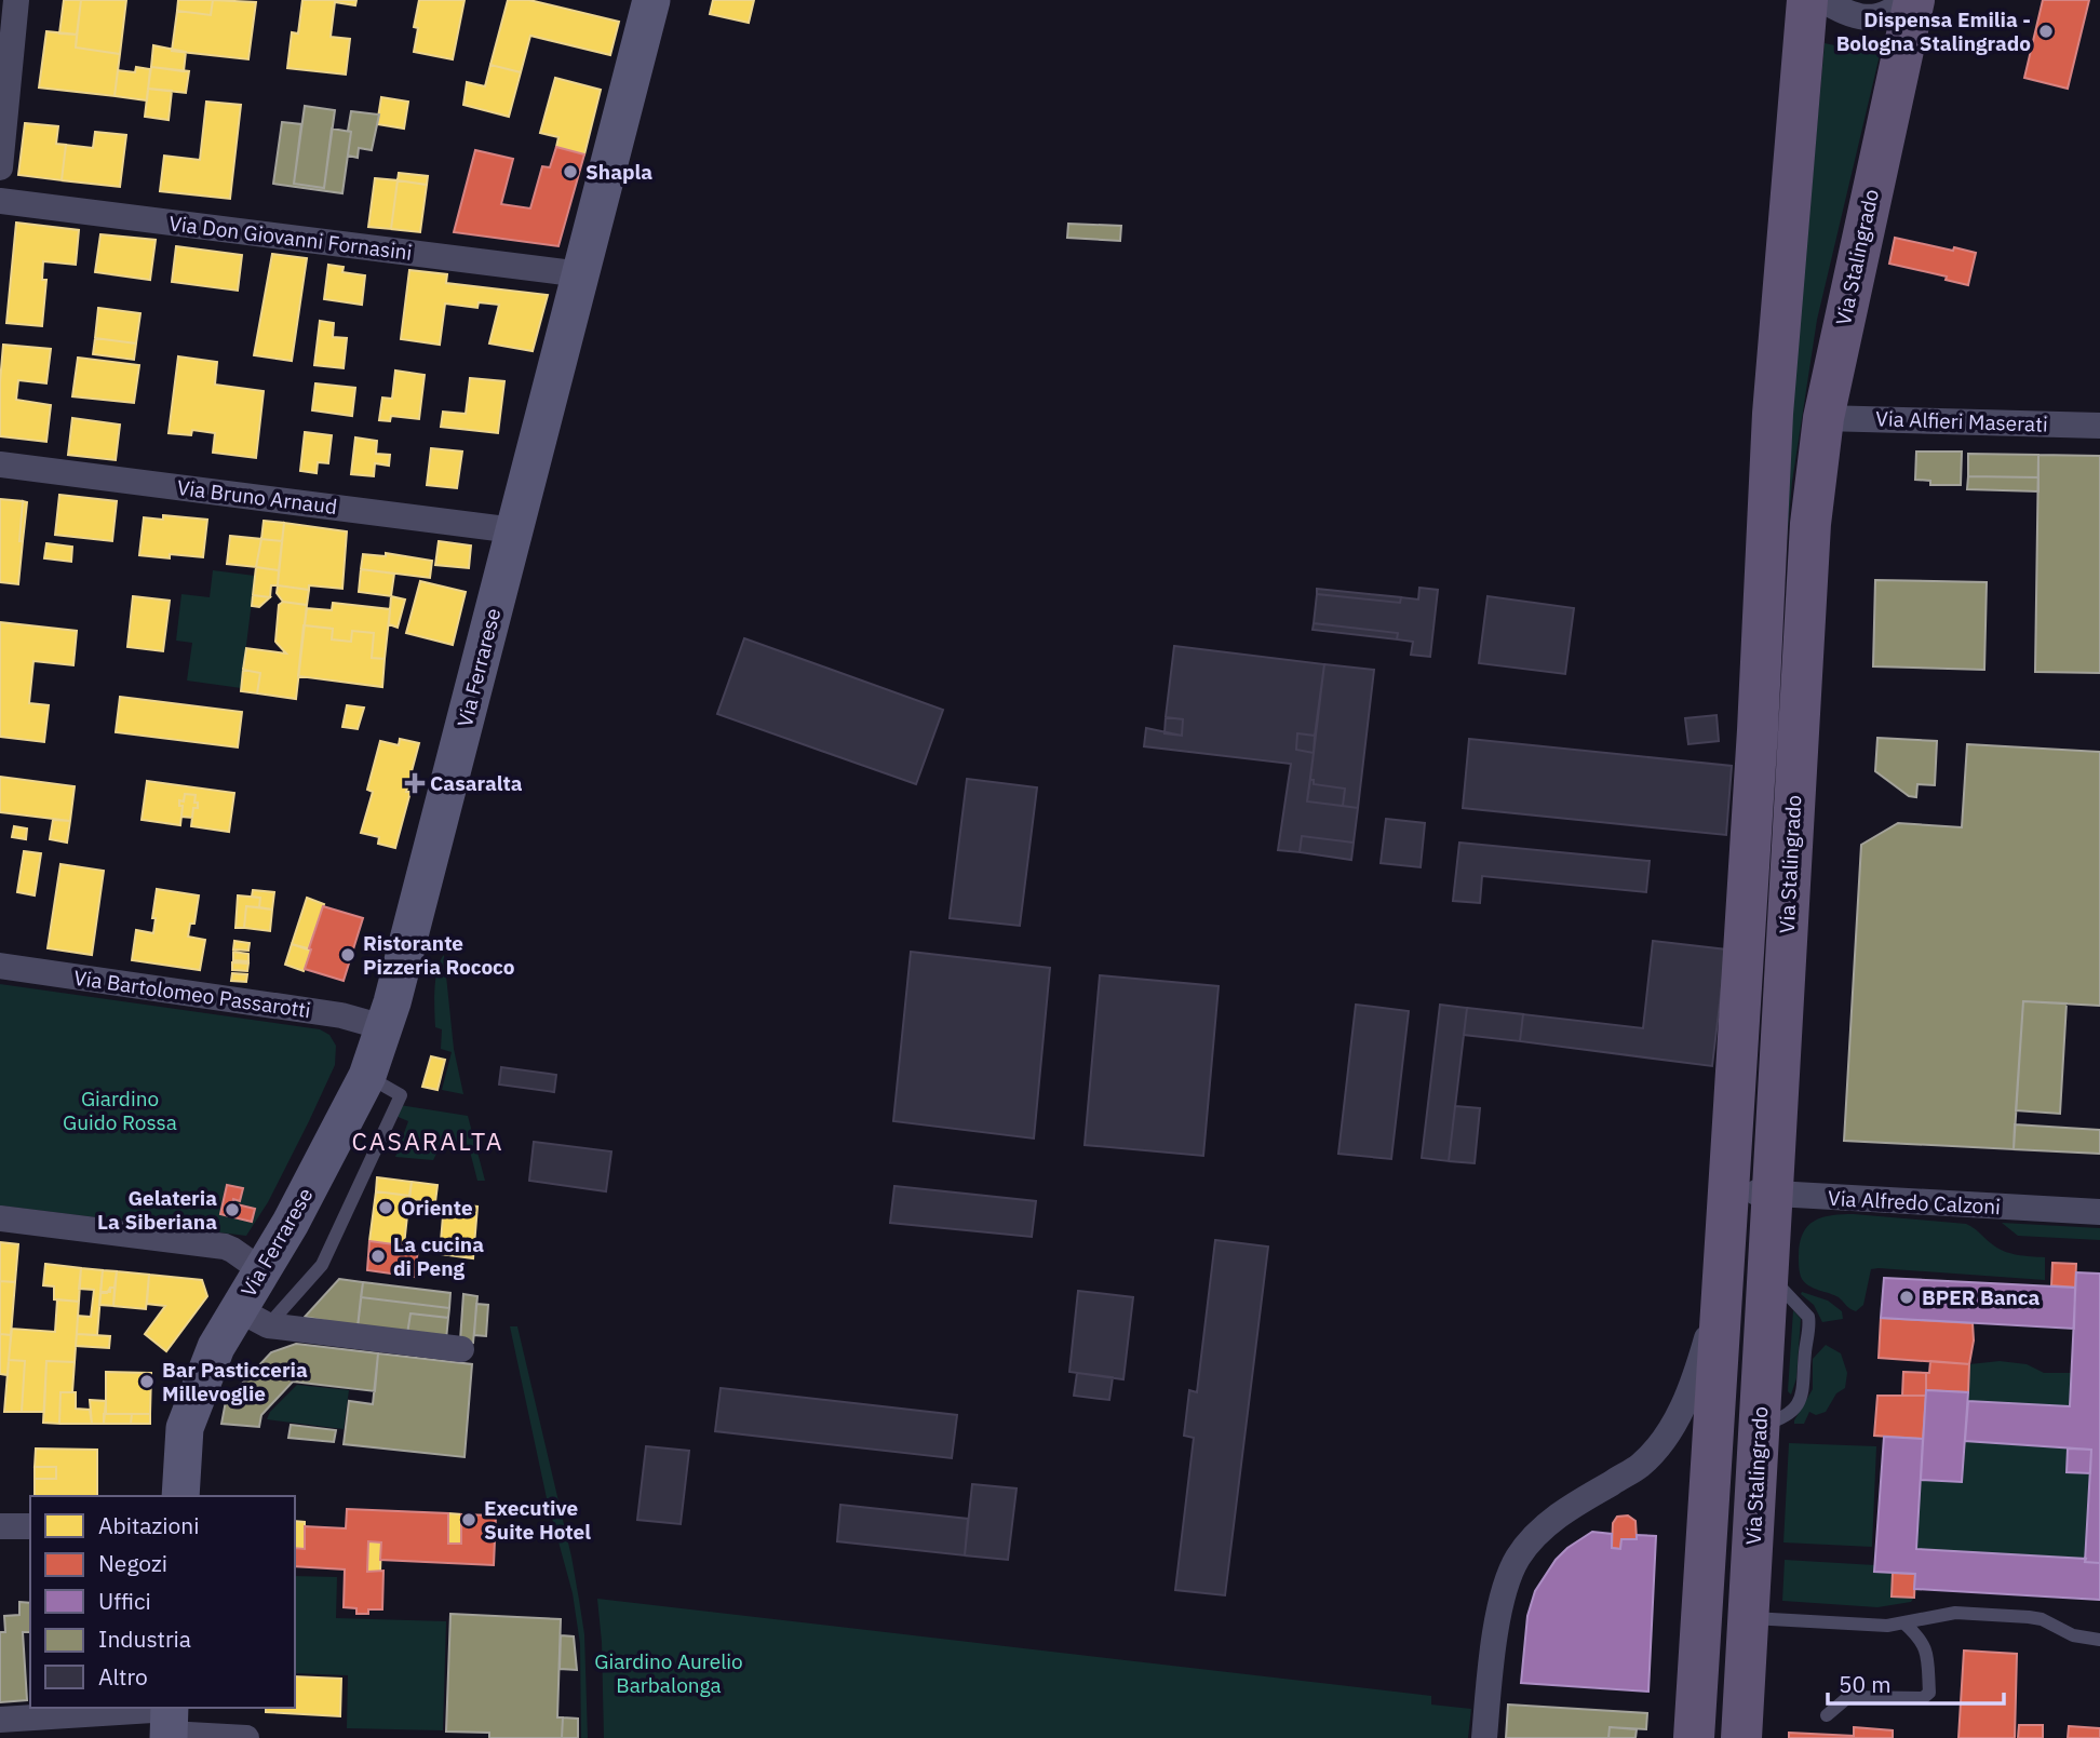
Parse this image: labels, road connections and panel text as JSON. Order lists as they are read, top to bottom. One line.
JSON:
{"streets":{"main road":["Via Stalingrado","Via Ferrarese"],"street":["Via Don Giovanni Fornasini","Via Alfieri Maserati","Via Bruno Arnaud","Via Bartolomeo Passarotti","Via Alfredo Calzoni"]},"crossings":[["Via Don Giovanni Fornasini","Via Ferrarese"],["Via Stalingrado","Via Alfieri Maserati"],["Via Stalingrado","Via Alfredo Calzoni"],["Via Bruno Arnaud","Via Ferrarese"],["Via Ferrarese","Via Bartolomeo Passarotti"]],"districts":["CASARALTA"],"parks":["Giardino Guido Rossa","Giardino Aurelio Barbalonga"],"places":{"other":["Dispensa Emilia - Bologna Stalingrado","Shapla","Ristorante Pizzeria Rococo","Oriente","Gelateria La Siberiana","La cucina di Peng","BPER Banca","Bar Pasticceria Millevoglie","Executive Suite Hotel"],"health":["Casaralta"]},"legend":["Abitazioni","Negozi","Uffici","Industria","Altro"],"scale_bar":"50 m"}
